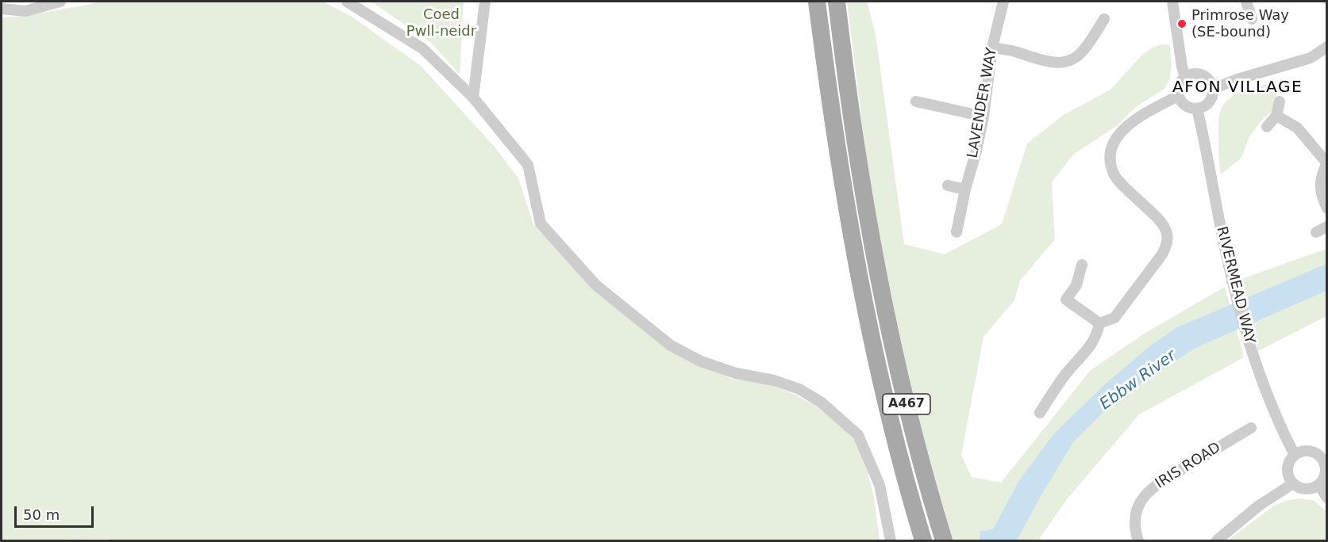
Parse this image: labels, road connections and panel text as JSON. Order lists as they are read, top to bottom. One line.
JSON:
{"streets":{"main road":["A467"],"street":["LAVENDER WAY","RIVERMEAD WAY","IRIS ROAD"]},"districts":["AFON VILLAGE"],"water":["Ebbw River"],"parks":["Coed Pwll-neidr"],"places":["Primrose Way (SE-bound)"],"scale_bar":"50 m"}
